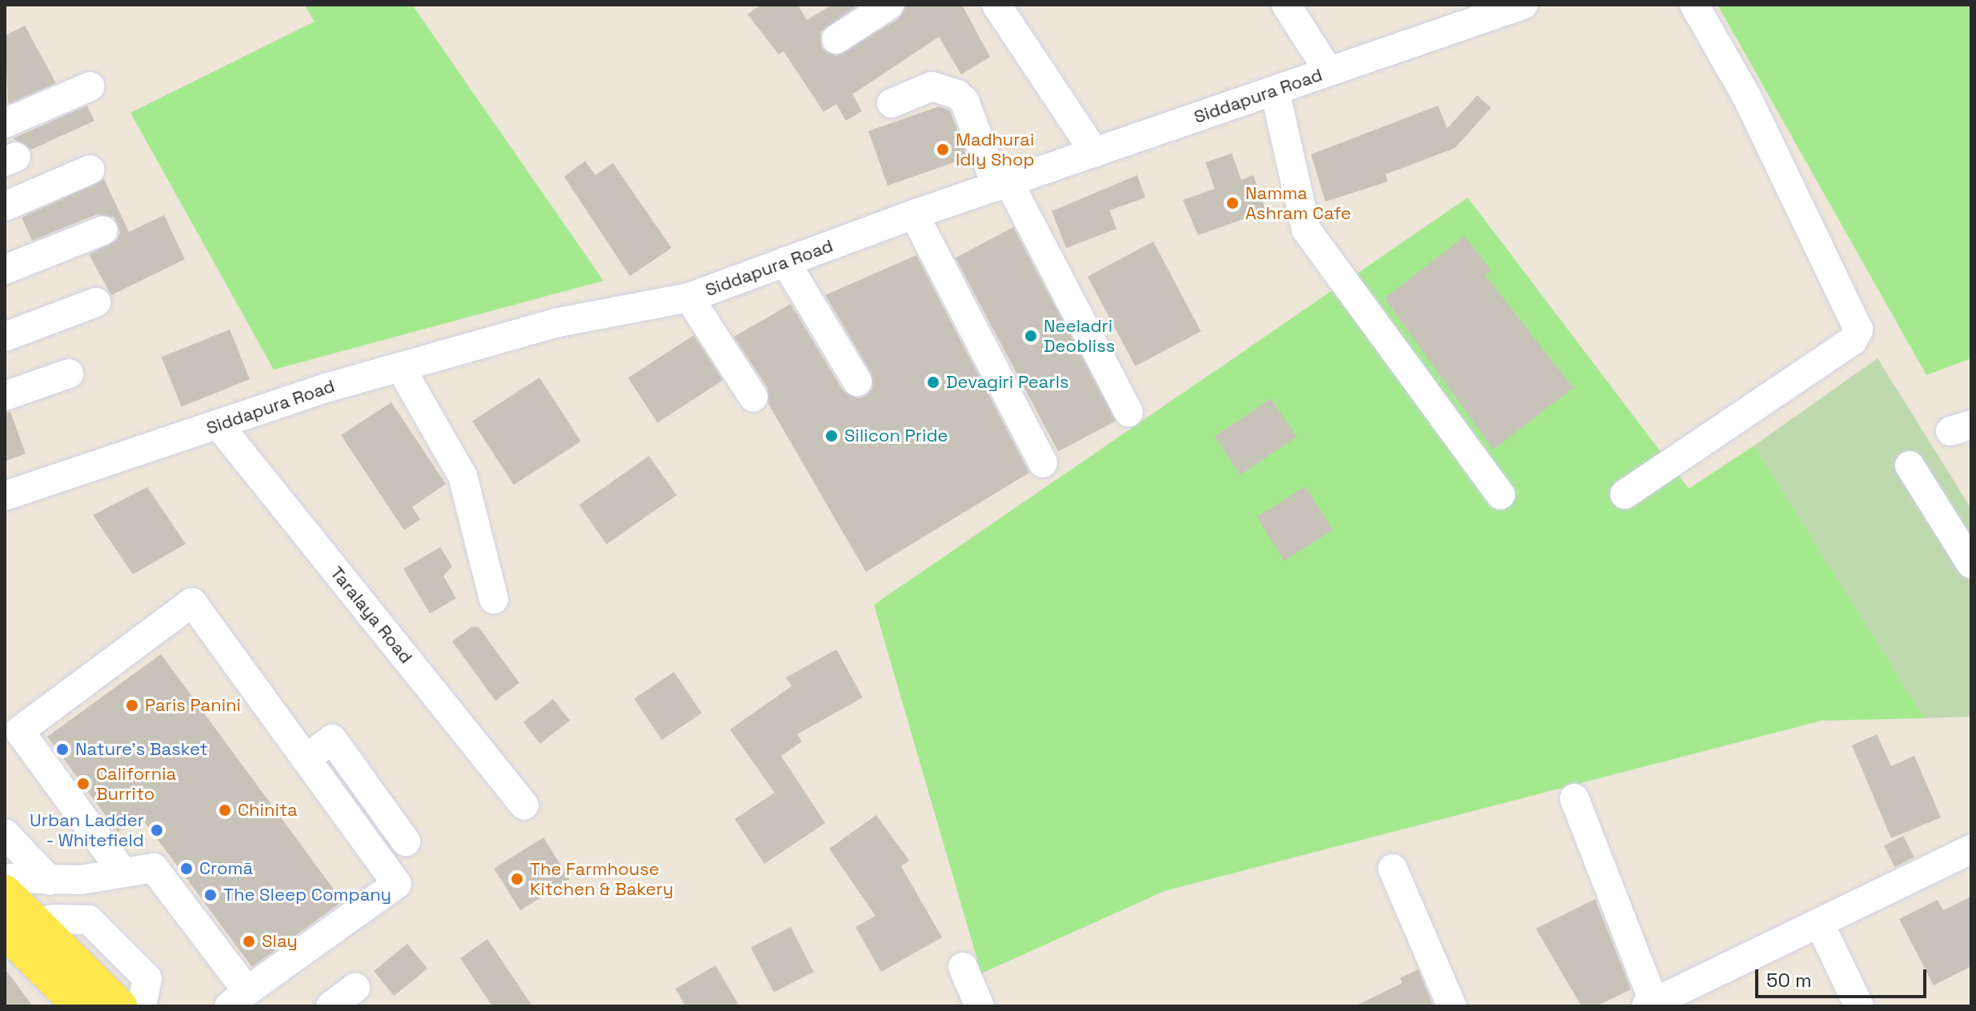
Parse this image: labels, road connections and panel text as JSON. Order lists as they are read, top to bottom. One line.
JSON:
{"streets":{"street":["Siddapura Road","Taralaya Road"]},"crossings":[["Siddapura Road","Taralaya Road"]],"places":["Madhurai Idly Shop","Namma Ashram Cafe","Neeladri Deobliss","Devagiri Pearls","Silicon Pride","Paris Panini","Nature's Basket","California Burrito","Chinita","Urban Ladder - Whitefield","Cromā","The Farmhouse Kitchen & Bakery","The Sleep Company","Slay"],"scale_bar":"50 m"}
